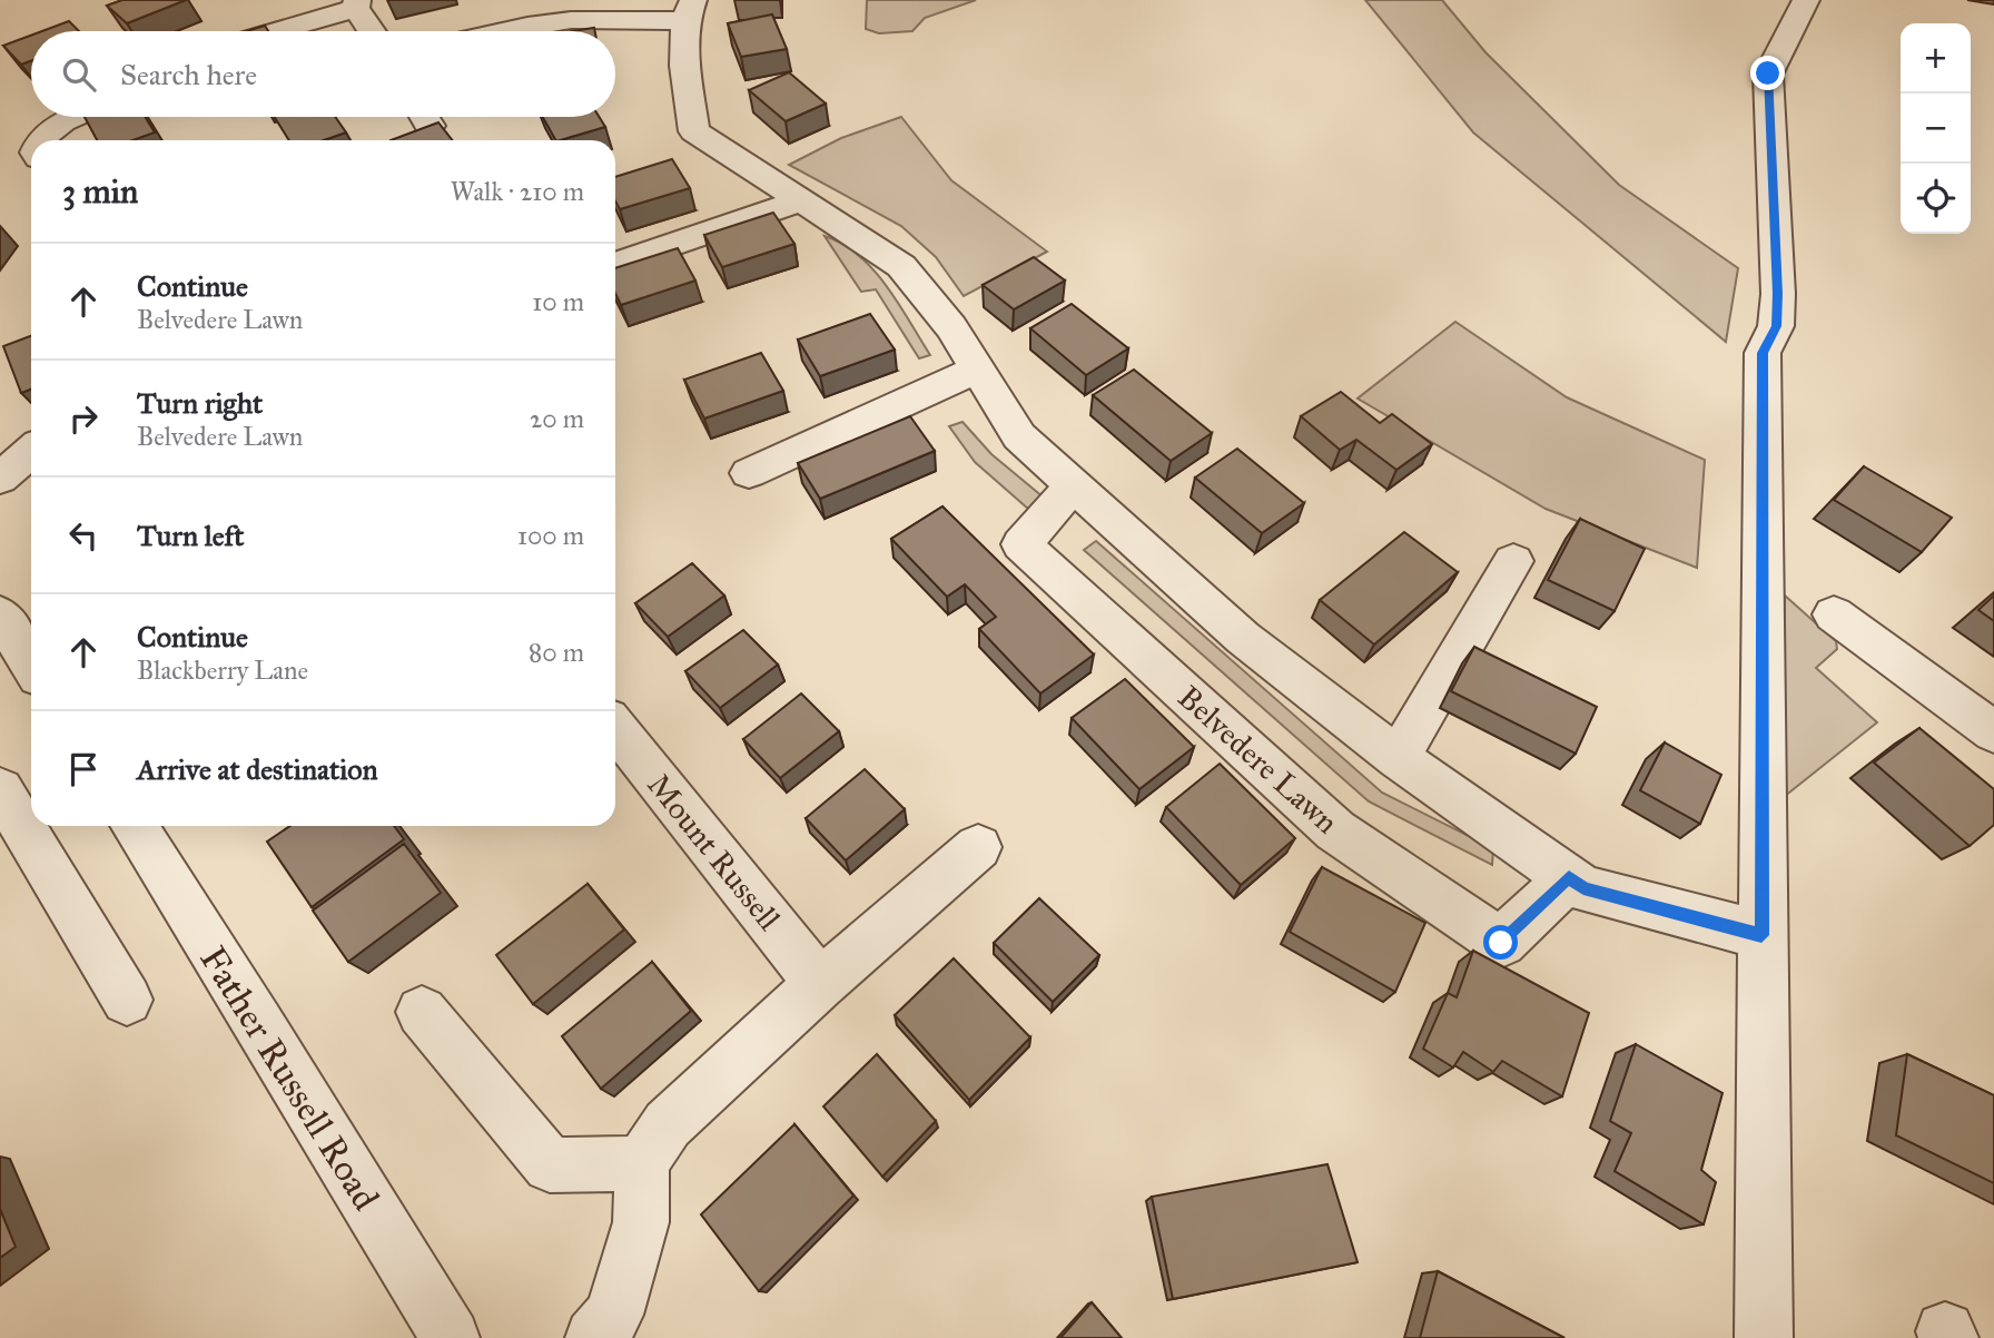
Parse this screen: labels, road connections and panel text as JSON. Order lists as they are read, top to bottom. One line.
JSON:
{"streets":{"street":["Belvedere Lawn","Mount Russell","Father Russell Road"]},"page":{"map_buttons":["+","−"],"search":"Search here","heading":["3 min","Walk · 210 m"],"list":[["Continue","Belvedere Lawn","10 m"],["Turn right","Belvedere Lawn","20 m"],["Turn left","100 m"],["Continue","Blackberry Lane","80 m"],"Arrive at destination"]}}
